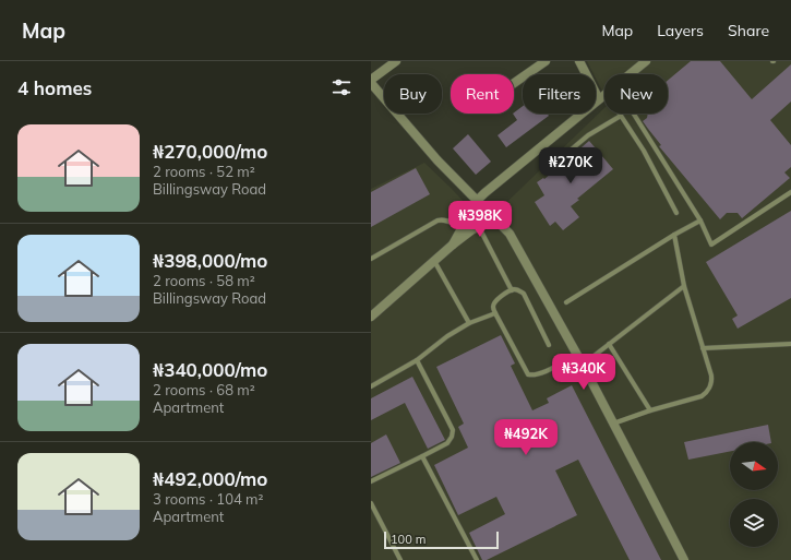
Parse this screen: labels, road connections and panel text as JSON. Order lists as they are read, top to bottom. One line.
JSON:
{"scale_bar":"100 m","north":"right","page":{"header":"Map","nav":["Map","Layers","Share"],"heading":"4 homes","chip":["Buy","Rent","Filters","New"],"list":[{"name":"₦270,000/mo","note":"2 rooms · 52 m² · Billingsway Road"},{"name":"₦398,000/mo","note":"2 rooms · 58 m² · Billingsway Road"},{"name":"₦340,000/mo","note":"2 rooms · 68 m² · Apartment"},{"name":"₦492,000/mo","note":"3 rooms · 104 m² · Apartment"}],"price":["₦270K","₦398K","₦340K","₦492K"],"scale":"100 m"}}
